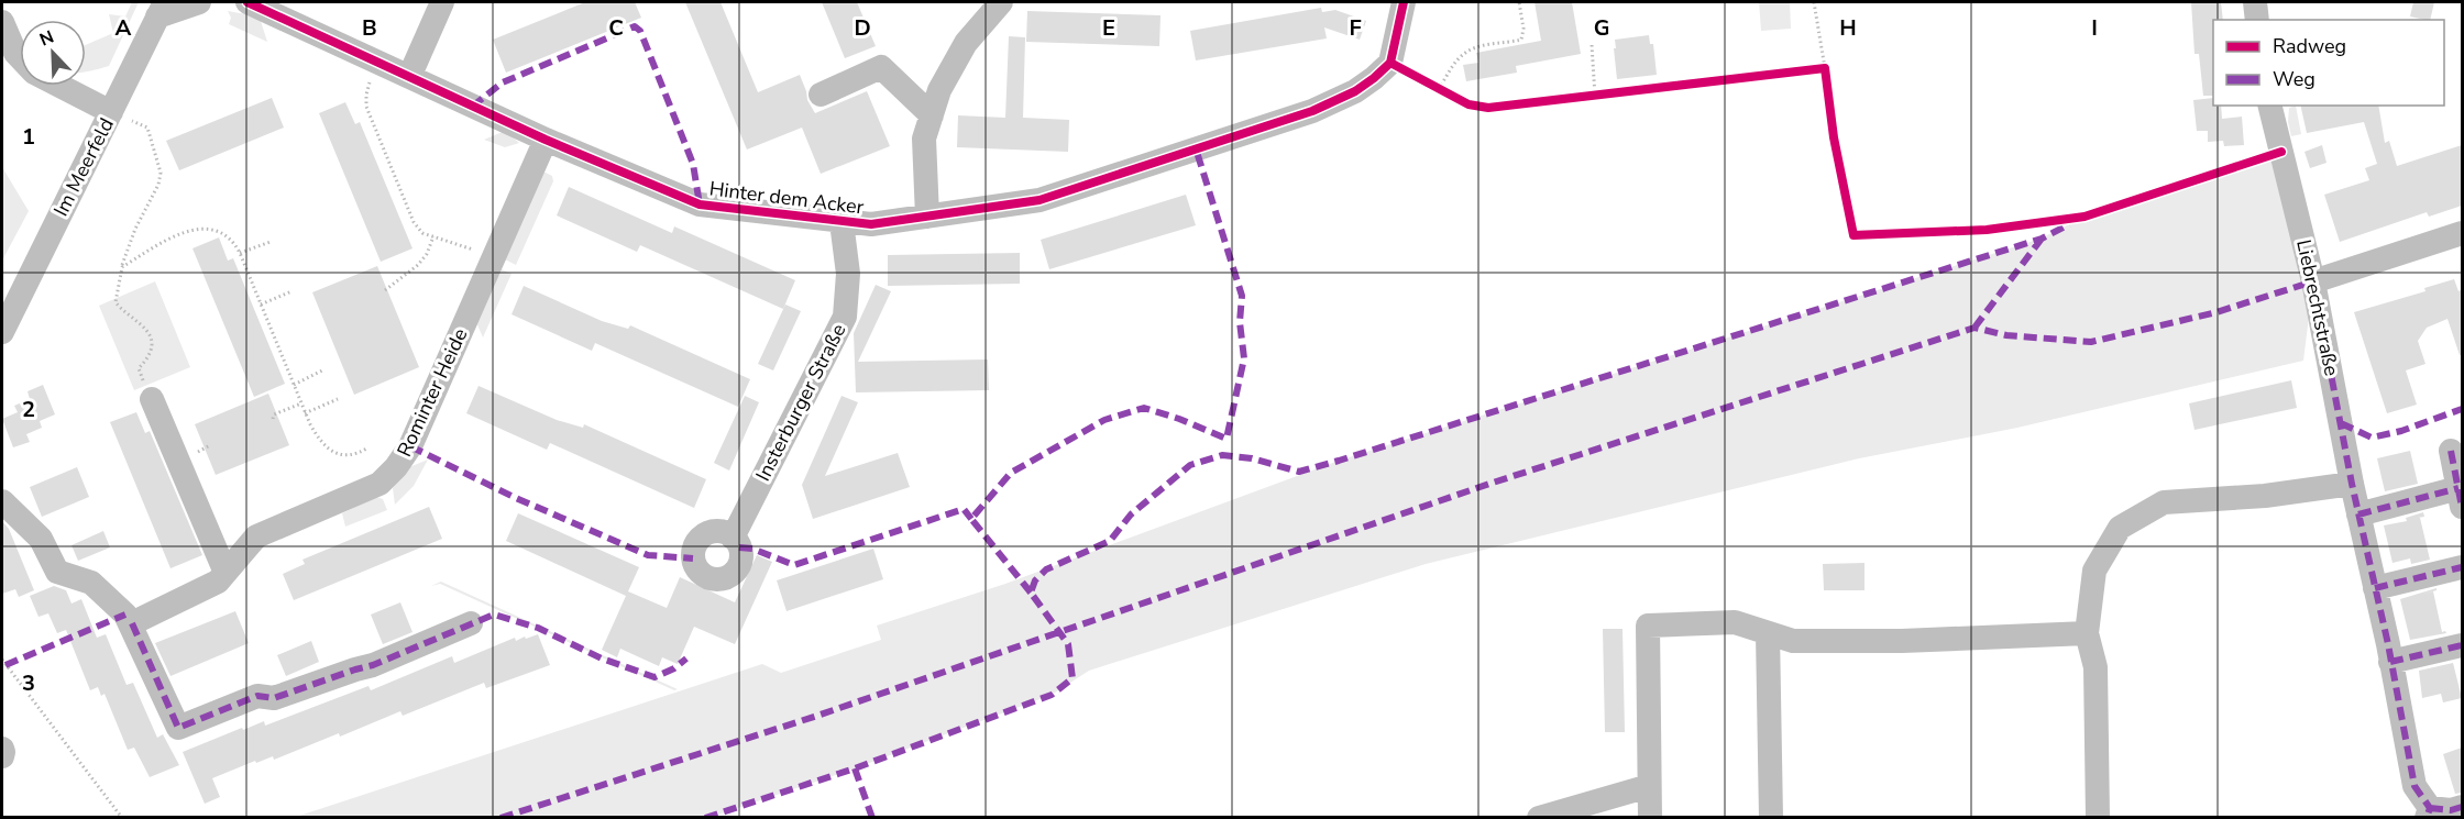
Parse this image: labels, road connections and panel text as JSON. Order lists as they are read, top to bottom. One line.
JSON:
{"streets":{"street":["Im Meerfeld","Hinter dem Acker","Liebrechtstraße","Rominter Heide","Insterburger Straße"]},"crossings":[["Hinter dem Acker","Rominter Heide"],["Hinter dem Acker","Insterburger Straße"]],"legend":["Radweg","Weg"],"north":"top left","grid":{"columns":["A","B","C","D","E","F","G","H","I"],"rows":["1","2","3"]}}
